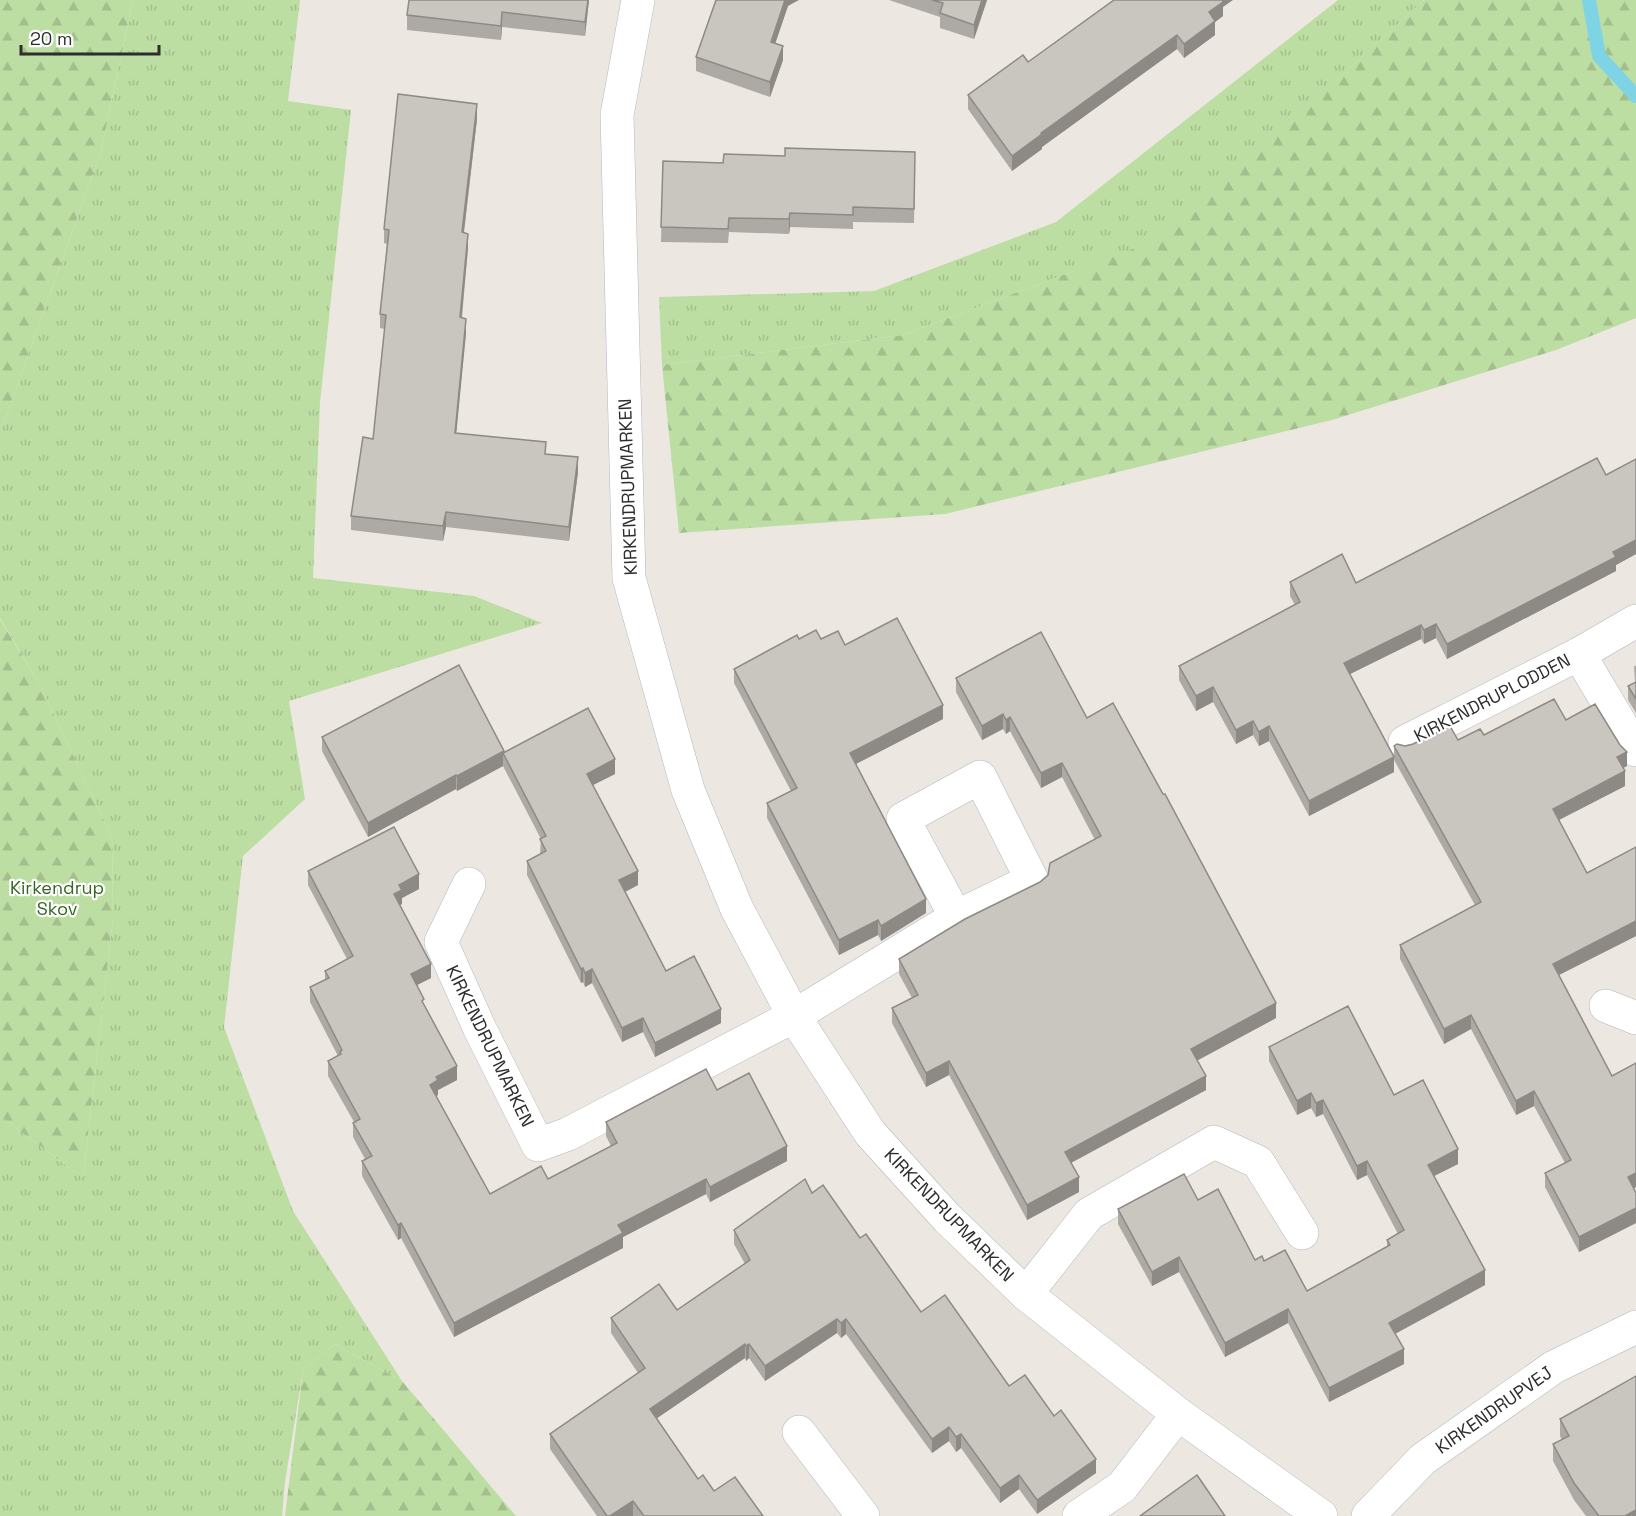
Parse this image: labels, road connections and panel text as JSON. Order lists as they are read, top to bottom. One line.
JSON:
{"streets":{"street":["KIRKENDRUPMARKEN","KIRKENDRUPLODDEN","KIRKENDRUPVEJ"]},"parks":["Kirkendrup Skov"],"scale_bar":"20 m"}
